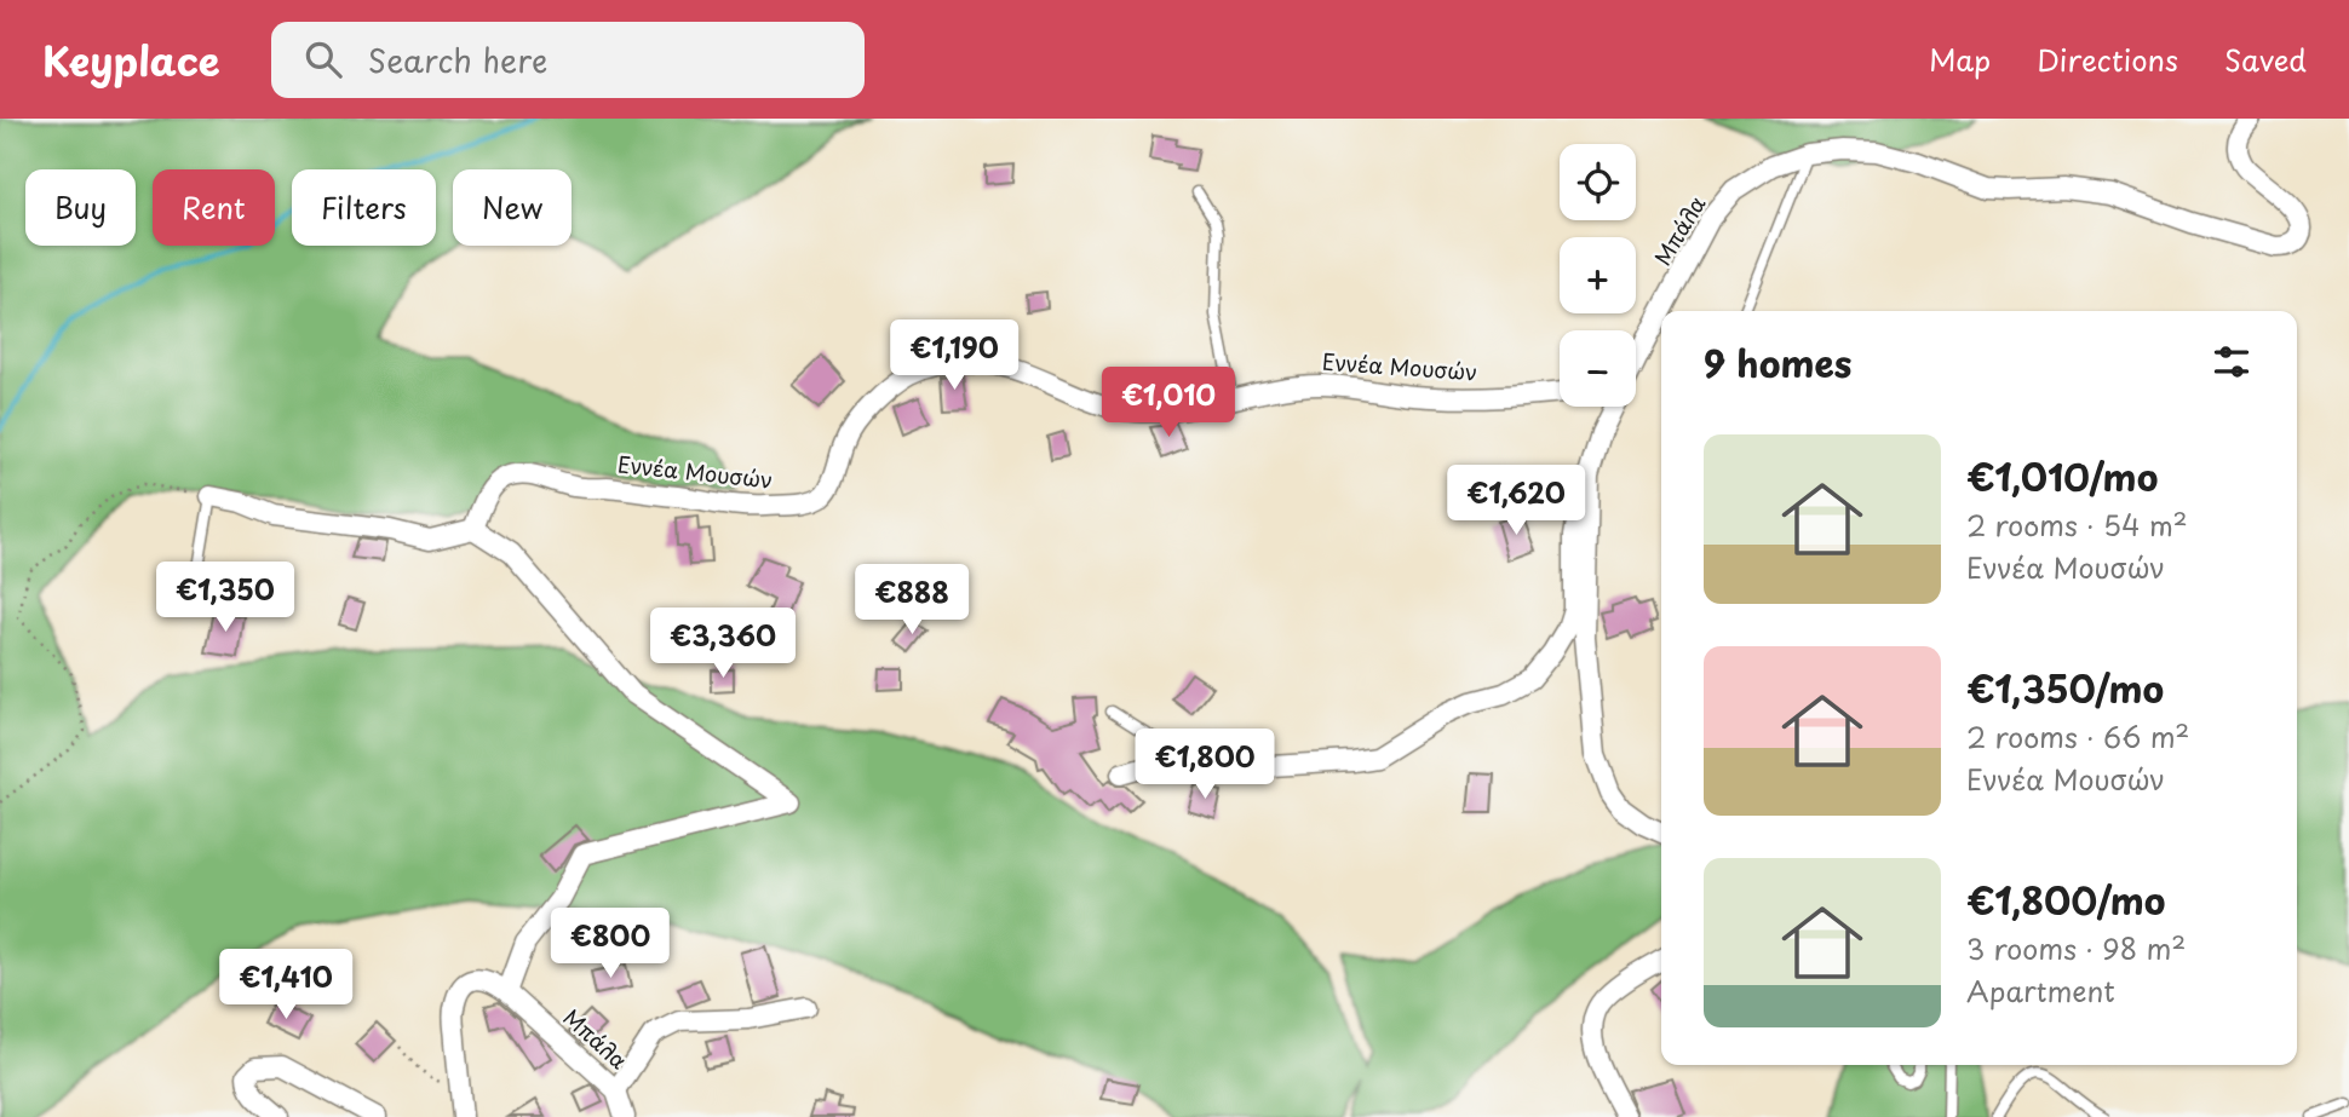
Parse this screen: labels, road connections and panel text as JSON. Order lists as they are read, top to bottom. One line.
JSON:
{"streets":{"street":["Μπάλα","Εννέα Μουσών"]},"page":{"header":"Keyplace","search":"Search here","nav":["Map","Directions","Saved"],"map_buttons":["+","−"],"chip":["Buy","Rent","Filters","New"],"heading":"9 homes","price":["€1,190","€1,010","€1,620","€1,350","€888","€3,360","€1,800","€800","€1,410"],"list":[{"name":"€1,010/mo","note":"2 rooms · 54 m² · Εννέα Μουσών"},{"name":"€1,350/mo","note":"2 rooms · 66 m² · Εννέα Μουσών"},{"name":"€1,800/mo","note":"3 rooms · 98 m² · Apartment"}]}}
